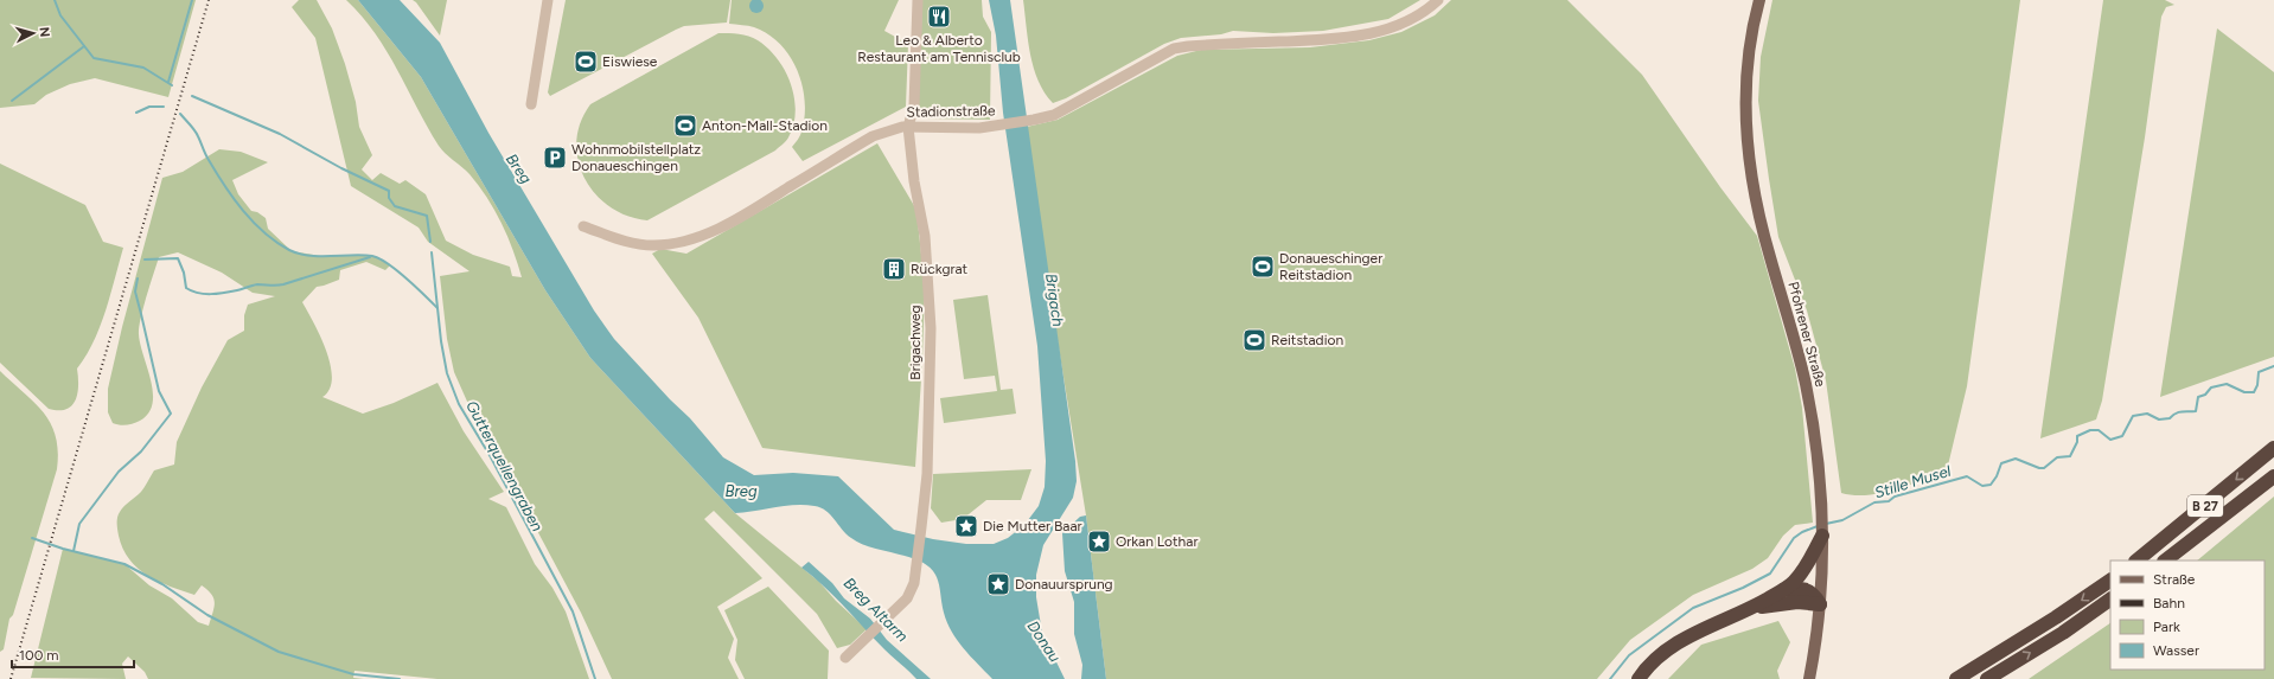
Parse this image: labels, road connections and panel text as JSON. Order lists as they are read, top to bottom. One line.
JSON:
{"streets":{"highway":["B 27"],"main road":["Pfohrener Straße"],"street":["Stadionstraße","Brigachweg"]},"crossings":[["Stadionstraße","Brigachweg"]],"water":["Breg","Brigach","Gutterquellengraben","Stille Musel","Breg Altarm","Donau"],"places":{"restaurant":["Leo & Alberto Restaurant am Tennisclub"],"sports":["Eiswiese","Anton-Mall-Stadion","Donaueschinger Reitstadion","Reitstadion"],"parking":["Wohnmobilstellplatz Donaueschingen"],"building":["Rückgrat"],"place":["Die Mutter Baar","Orkan Lothar","Donauursprung"]},"legend":["Straße","Bahn","Park","Wasser"],"scale_bar":"100 m","north":"right"}
